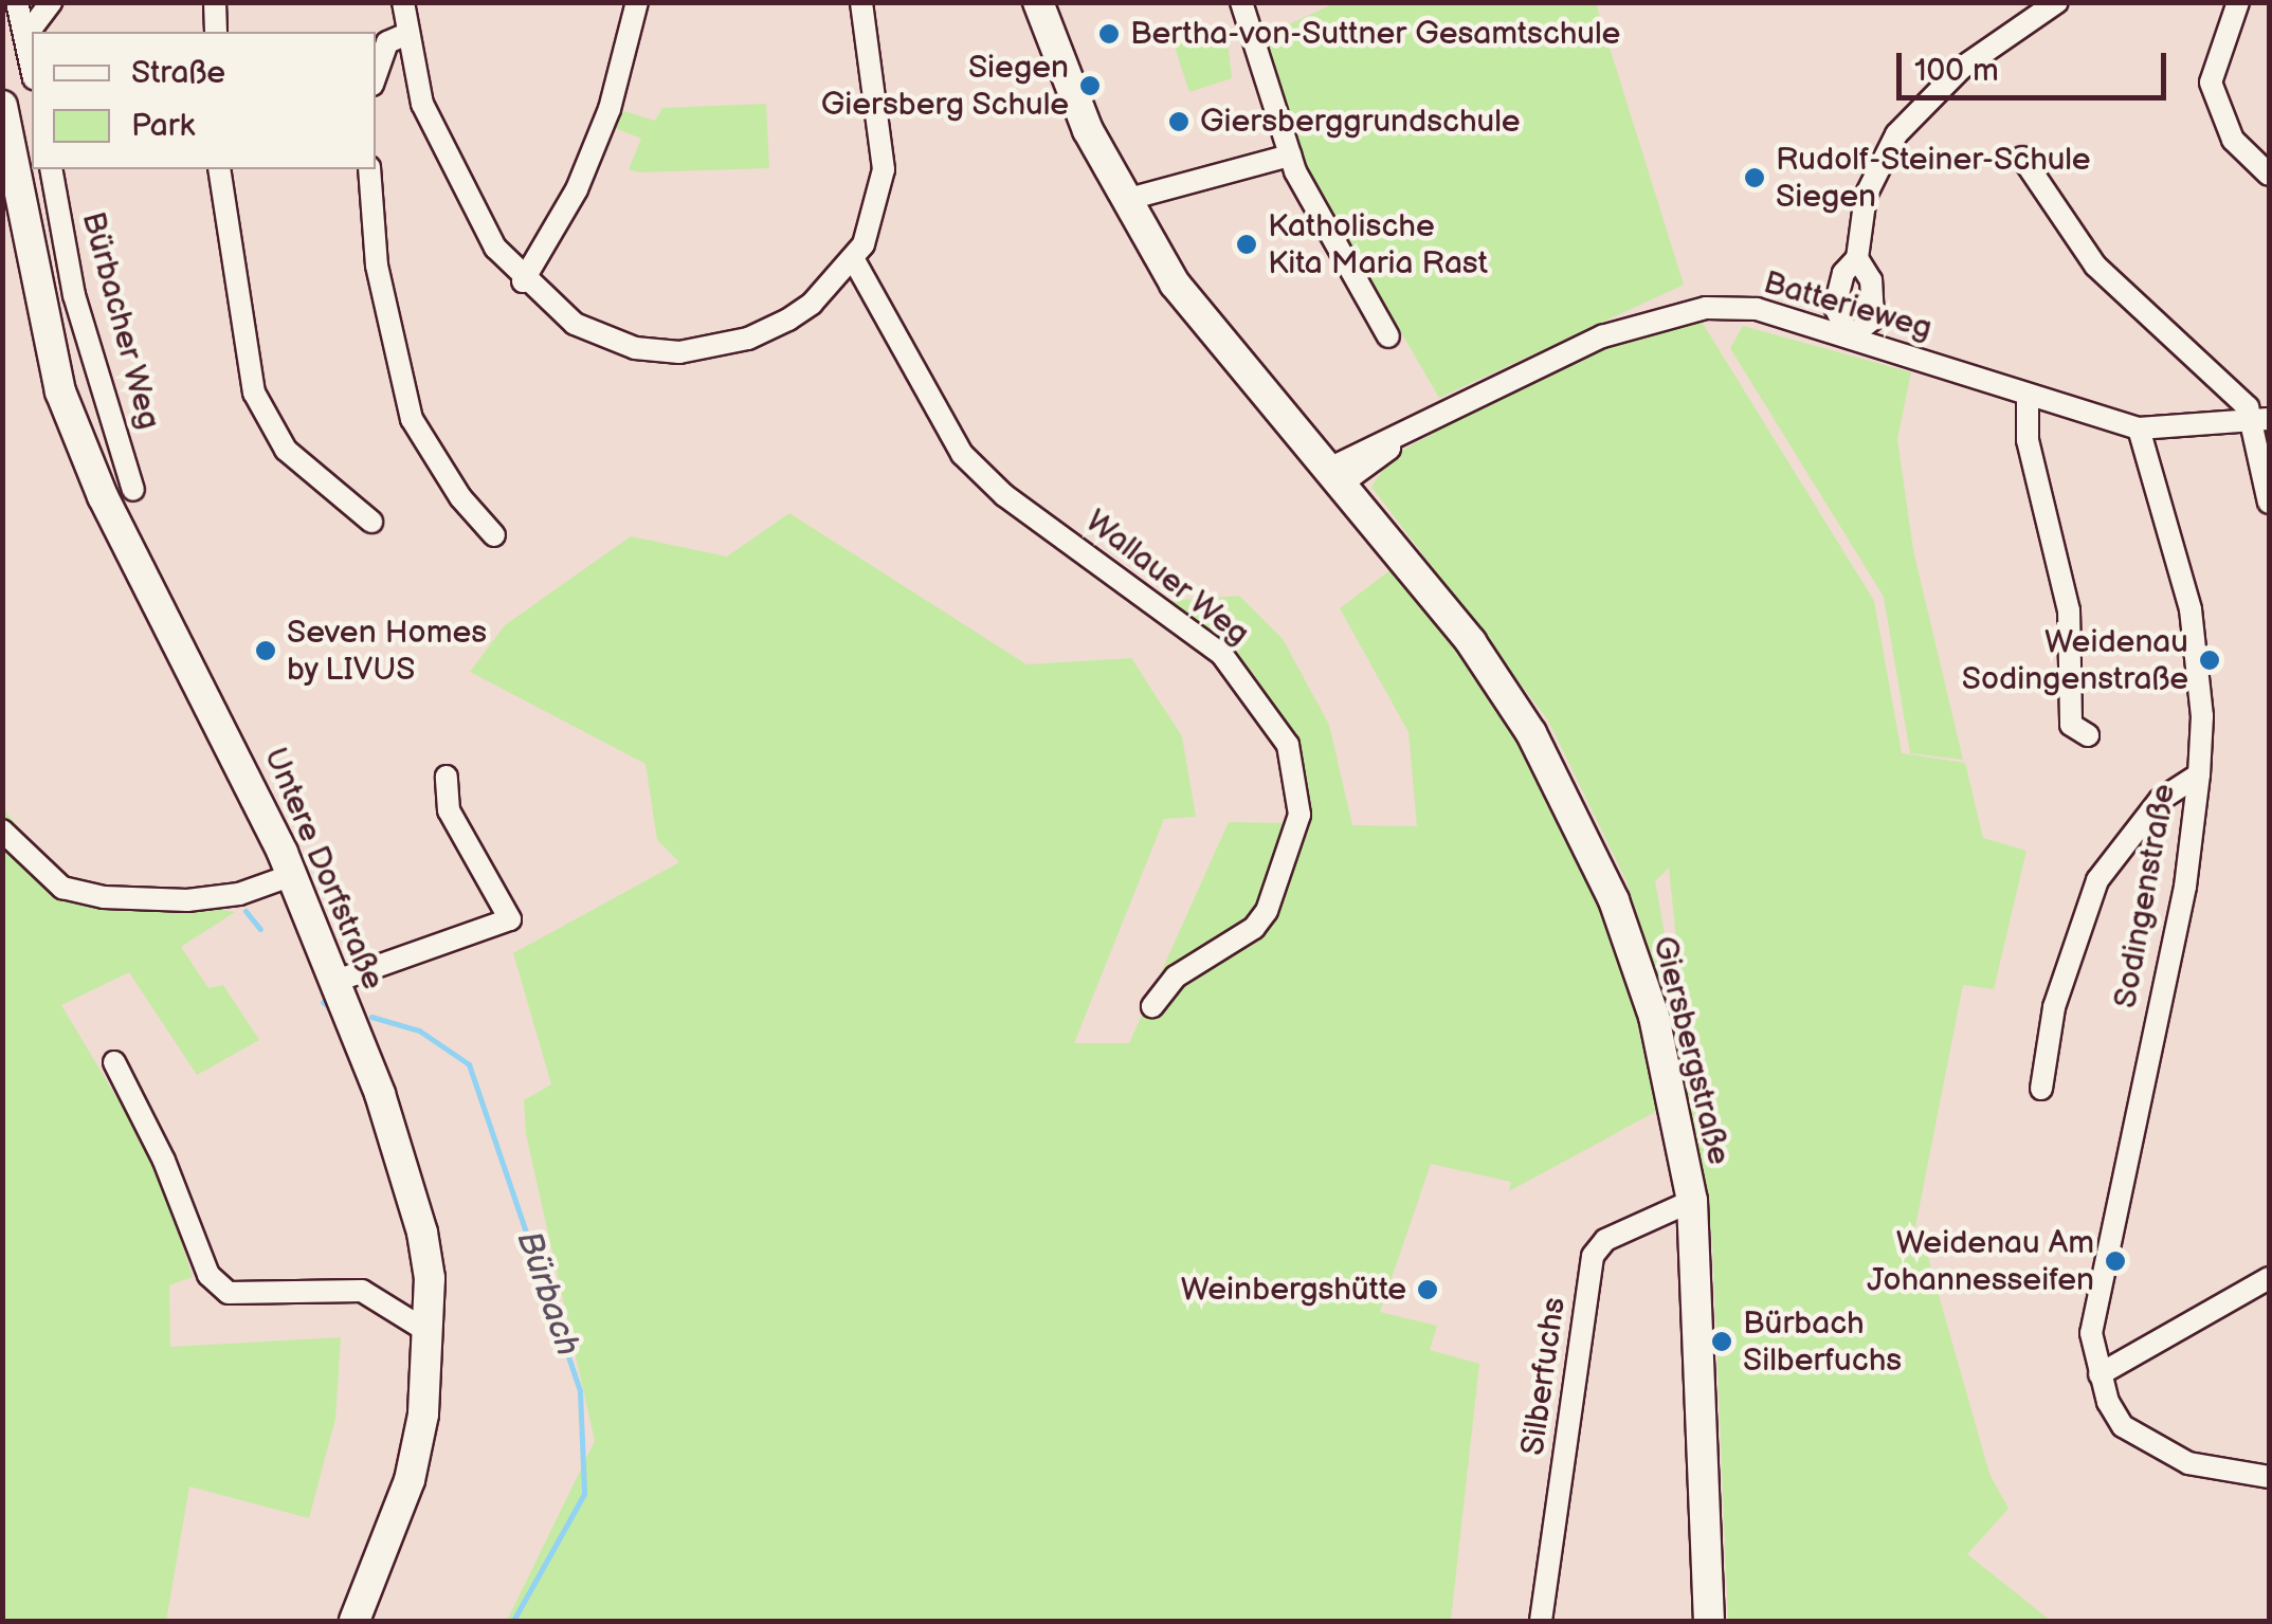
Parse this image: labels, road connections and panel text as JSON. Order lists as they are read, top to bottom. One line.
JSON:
{"streets":{"street":["Batterieweg","Bürbacher Weg","Wallauer Weg","Untere Dorfstraße","Sodingenstraße","Giersbergstraße","Silberfuchs"]},"crossings":[["Batterieweg","Sodingenstraße"],["Batterieweg","Giersbergstraße"],["Giersbergstraße","Silberfuchs"]],"water":["Bürbach"],"places":["Bertha-von-Suttner Gesamtschule","Siegen Giersberg Schule","Giersberggrundschule","Rudolf-Steiner-Schule Siegen","Katholische Kita Maria Rast","Seven Homes by LIVUS","Weidenau Sodingenstraße","Weidenau Am Johannesseifen","Weinbergshütte","Bürbach Silberfuchs"],"legend":["Straße","Park"],"scale_bar":"100 m"}
